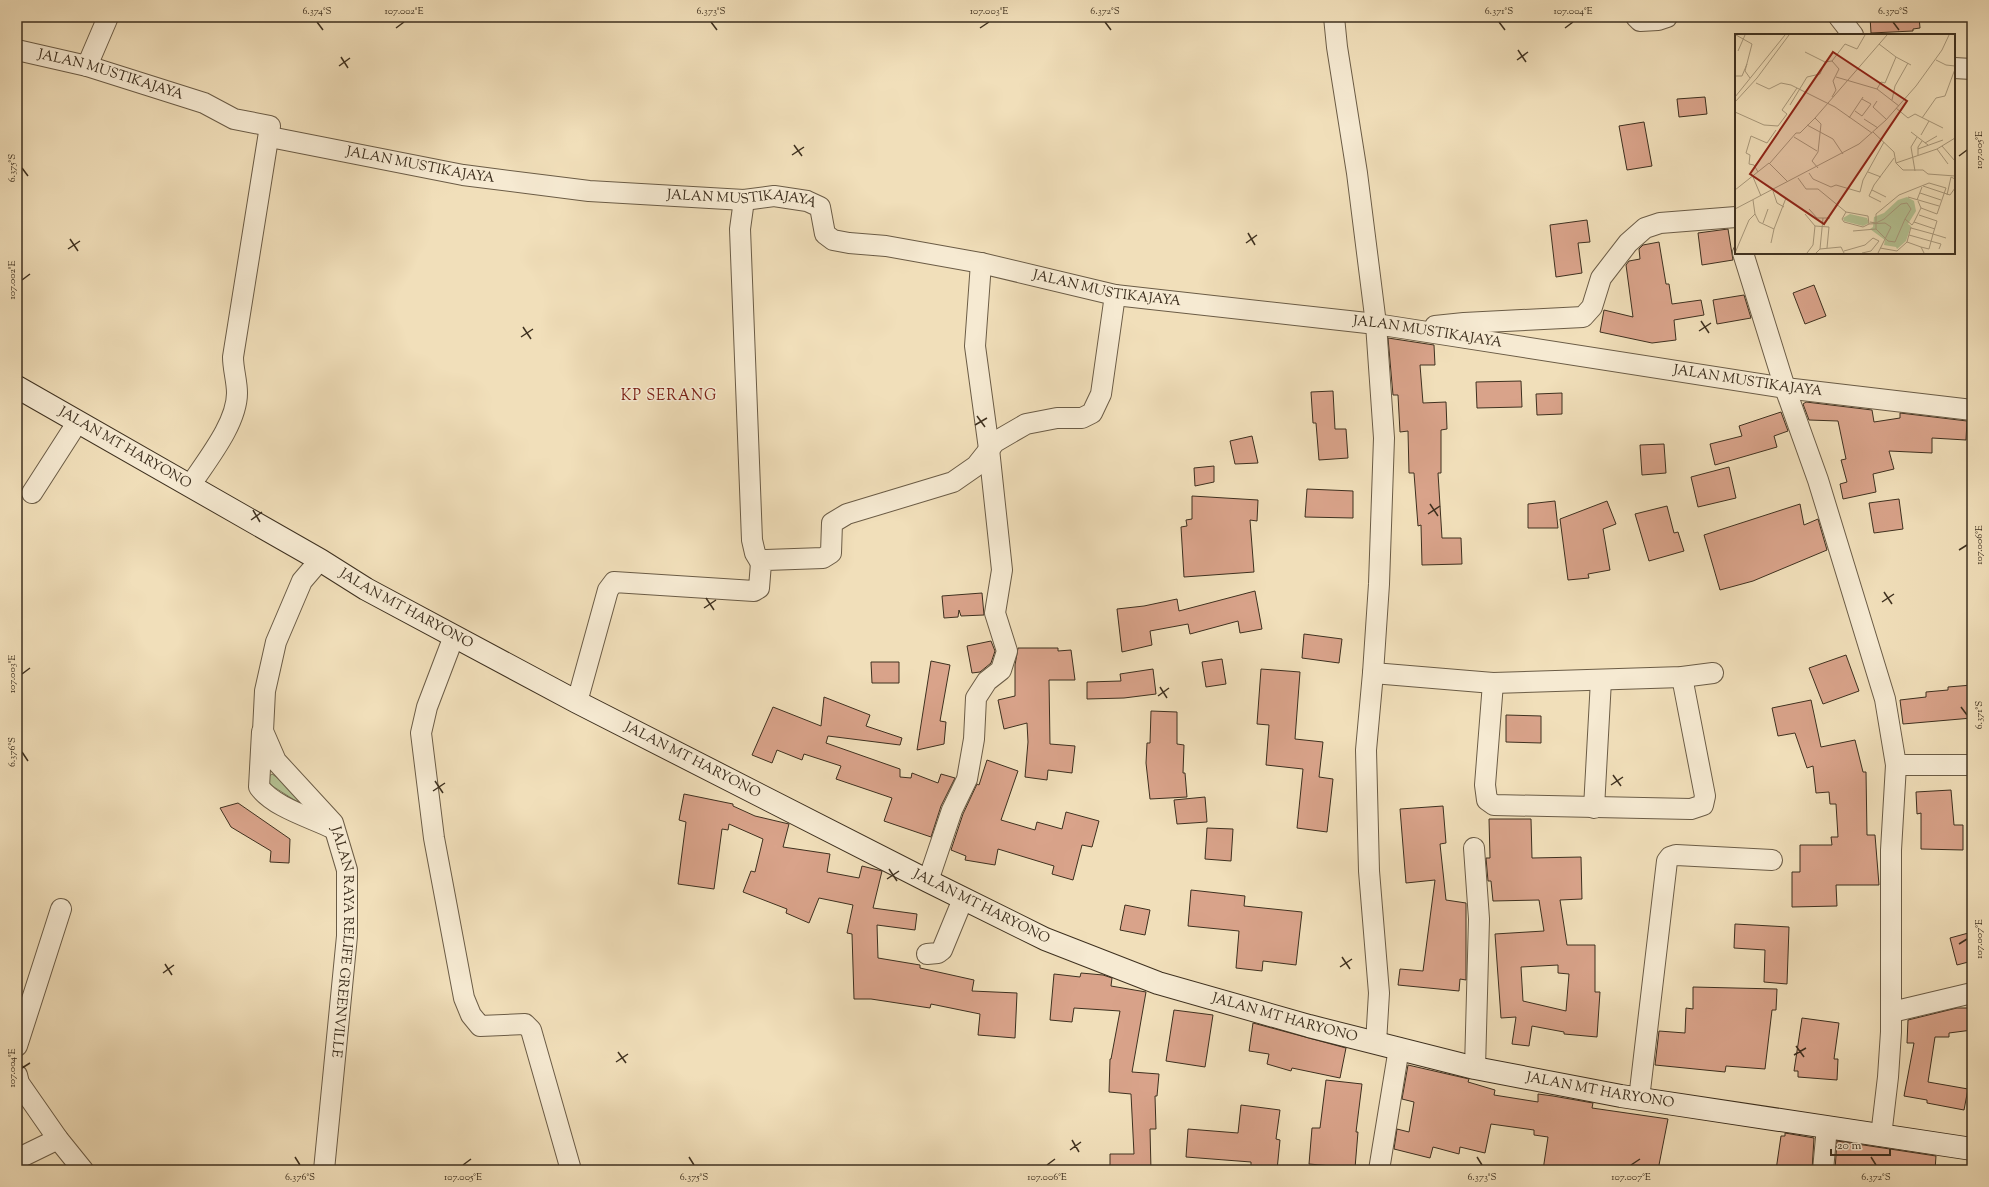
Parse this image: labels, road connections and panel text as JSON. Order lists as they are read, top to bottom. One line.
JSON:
{"streets":{"main road":["JALAN MT HARYONO"],"street":["JALAN MUSTIKAJAYA","JALAN RAYA RELIFE GREENVILLE"]},"crossings":[["JALAN MT HARYONO","JALAN RAYA RELIFE GREENVILLE"]],"districts":["KP SERANG"],"scale_bar":"20 m","coordinates":["6.374°S","107.002°E","6.373°S","107.003°E","6.372°S","6.371°S","107.004°E","6.370°S","107.005°E","6.375°S","107.006°E","6.376°S","107.007°E"]}
